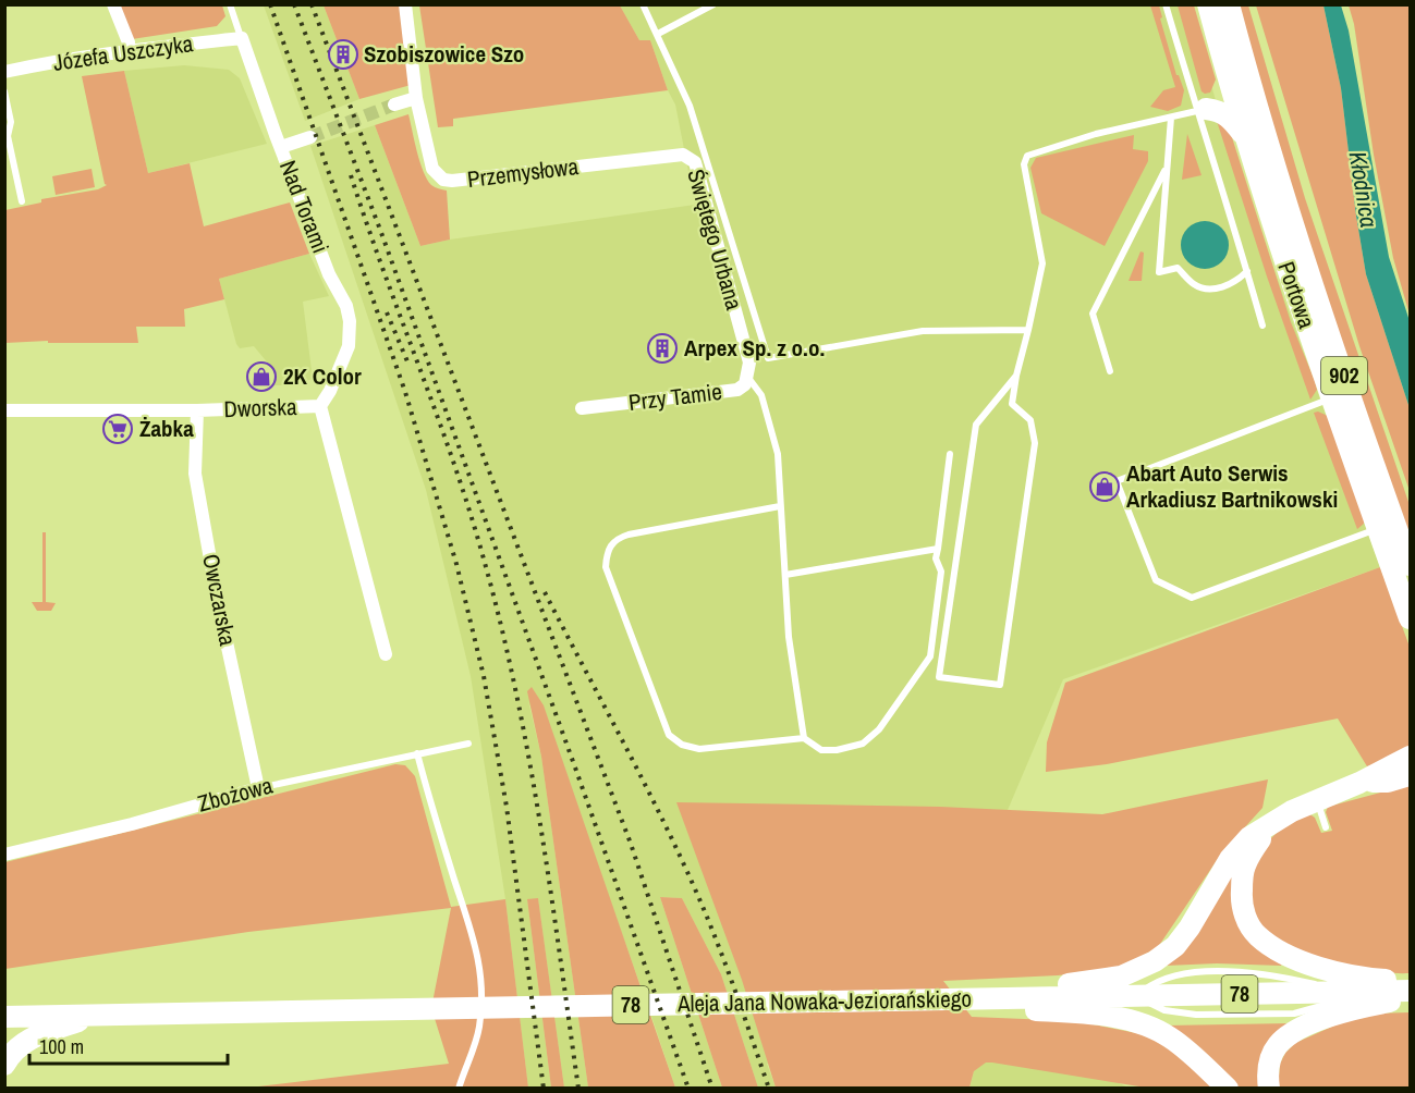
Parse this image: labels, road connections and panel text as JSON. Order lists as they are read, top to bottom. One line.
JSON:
{"streets":{"main road":["Portowa","902","78","Aleja Jana Nowaka-Jeziorańskiego"],"street":["Józefa Uszczyka","Przemysłowa","Nad Torami","Świętego Urbana","Przy Tamie","Dworska","Owczarska","Zbożowa"]},"crossings":[["Józefa Uszczyka","Nad Torami"],["Przemysłowa","Świętego Urbana"],["Nad Torami","Dworska"],["Świętego Urbana","Przy Tamie"],["Dworska","Owczarska"],["Owczarska","Zbożowa"]],"water":["Kłodnica"],"places":{"building":["Szobiszowice Szo","Arpex Sp. z o.o."],"shop":["2K Color","Abart Auto Serwis Arkadiusz Bartnikowski"],"supermarket":["Żabka"]},"scale_bar":"100 m"}
